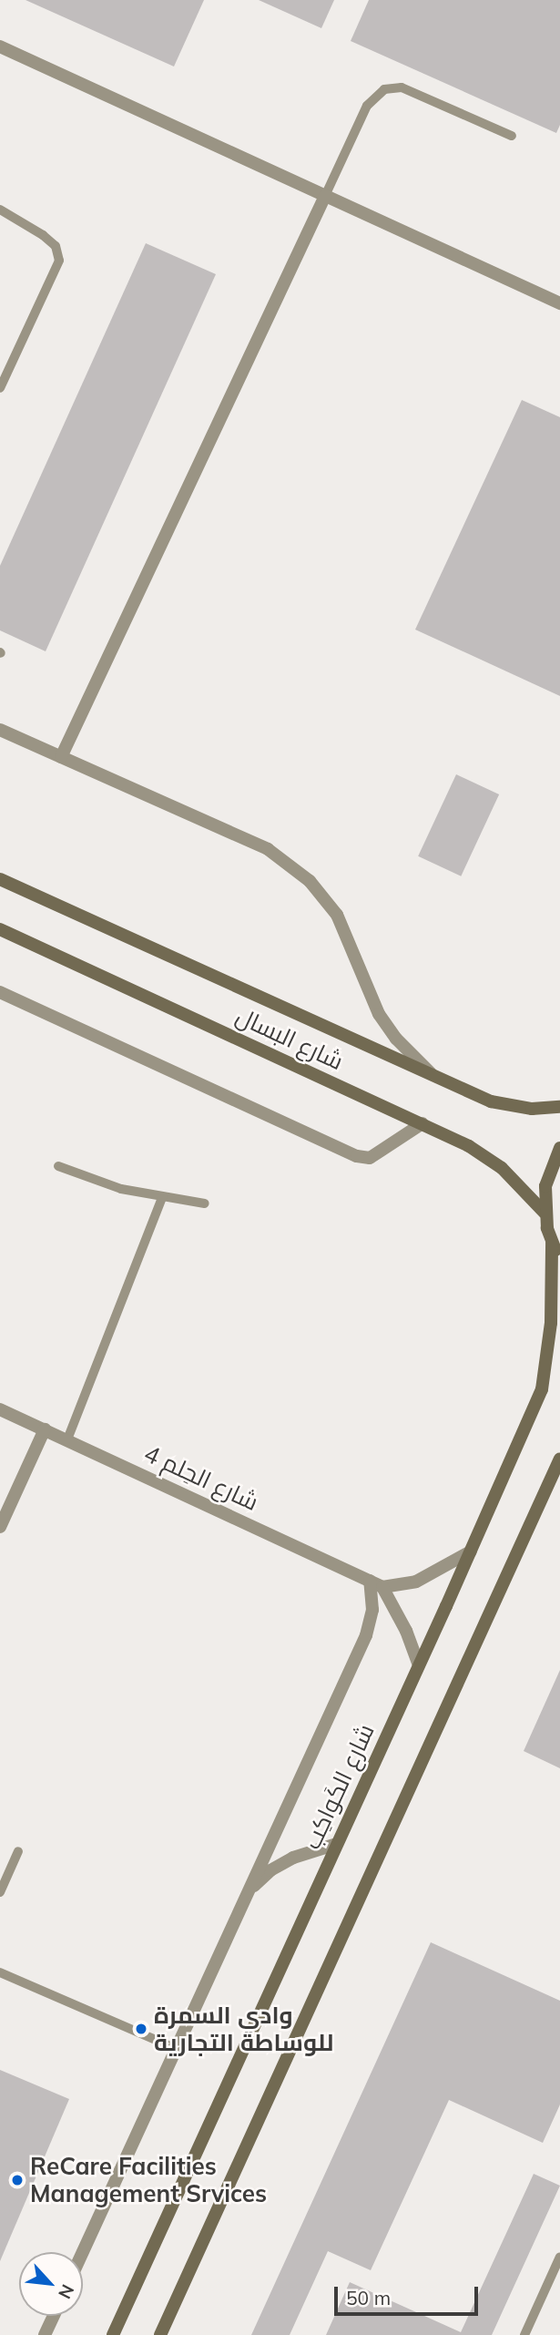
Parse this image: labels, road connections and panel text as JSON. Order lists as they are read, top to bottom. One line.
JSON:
{"streets":{"street":["شارع البسال","شارع الحِلم 4","شارع الكَواكِب"]},"places":["وادي السمرة للوساطة التجارية","ReCare Facilities Management Srvices"],"scale_bar":"50 m","north":"bottom right"}
